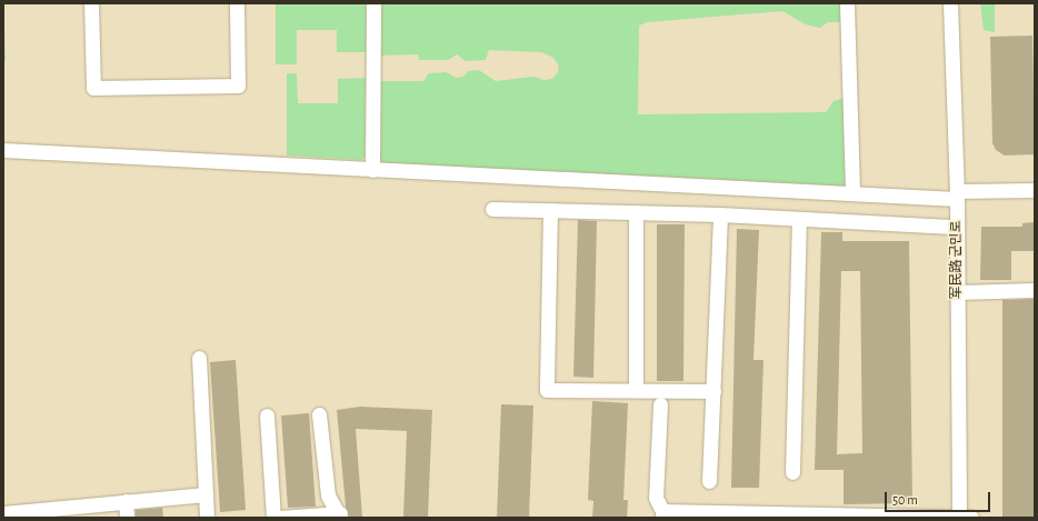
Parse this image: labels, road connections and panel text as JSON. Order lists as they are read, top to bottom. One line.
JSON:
{"streets":{"street":["军民路 군민로"]},"scale_bar":"50 m"}
